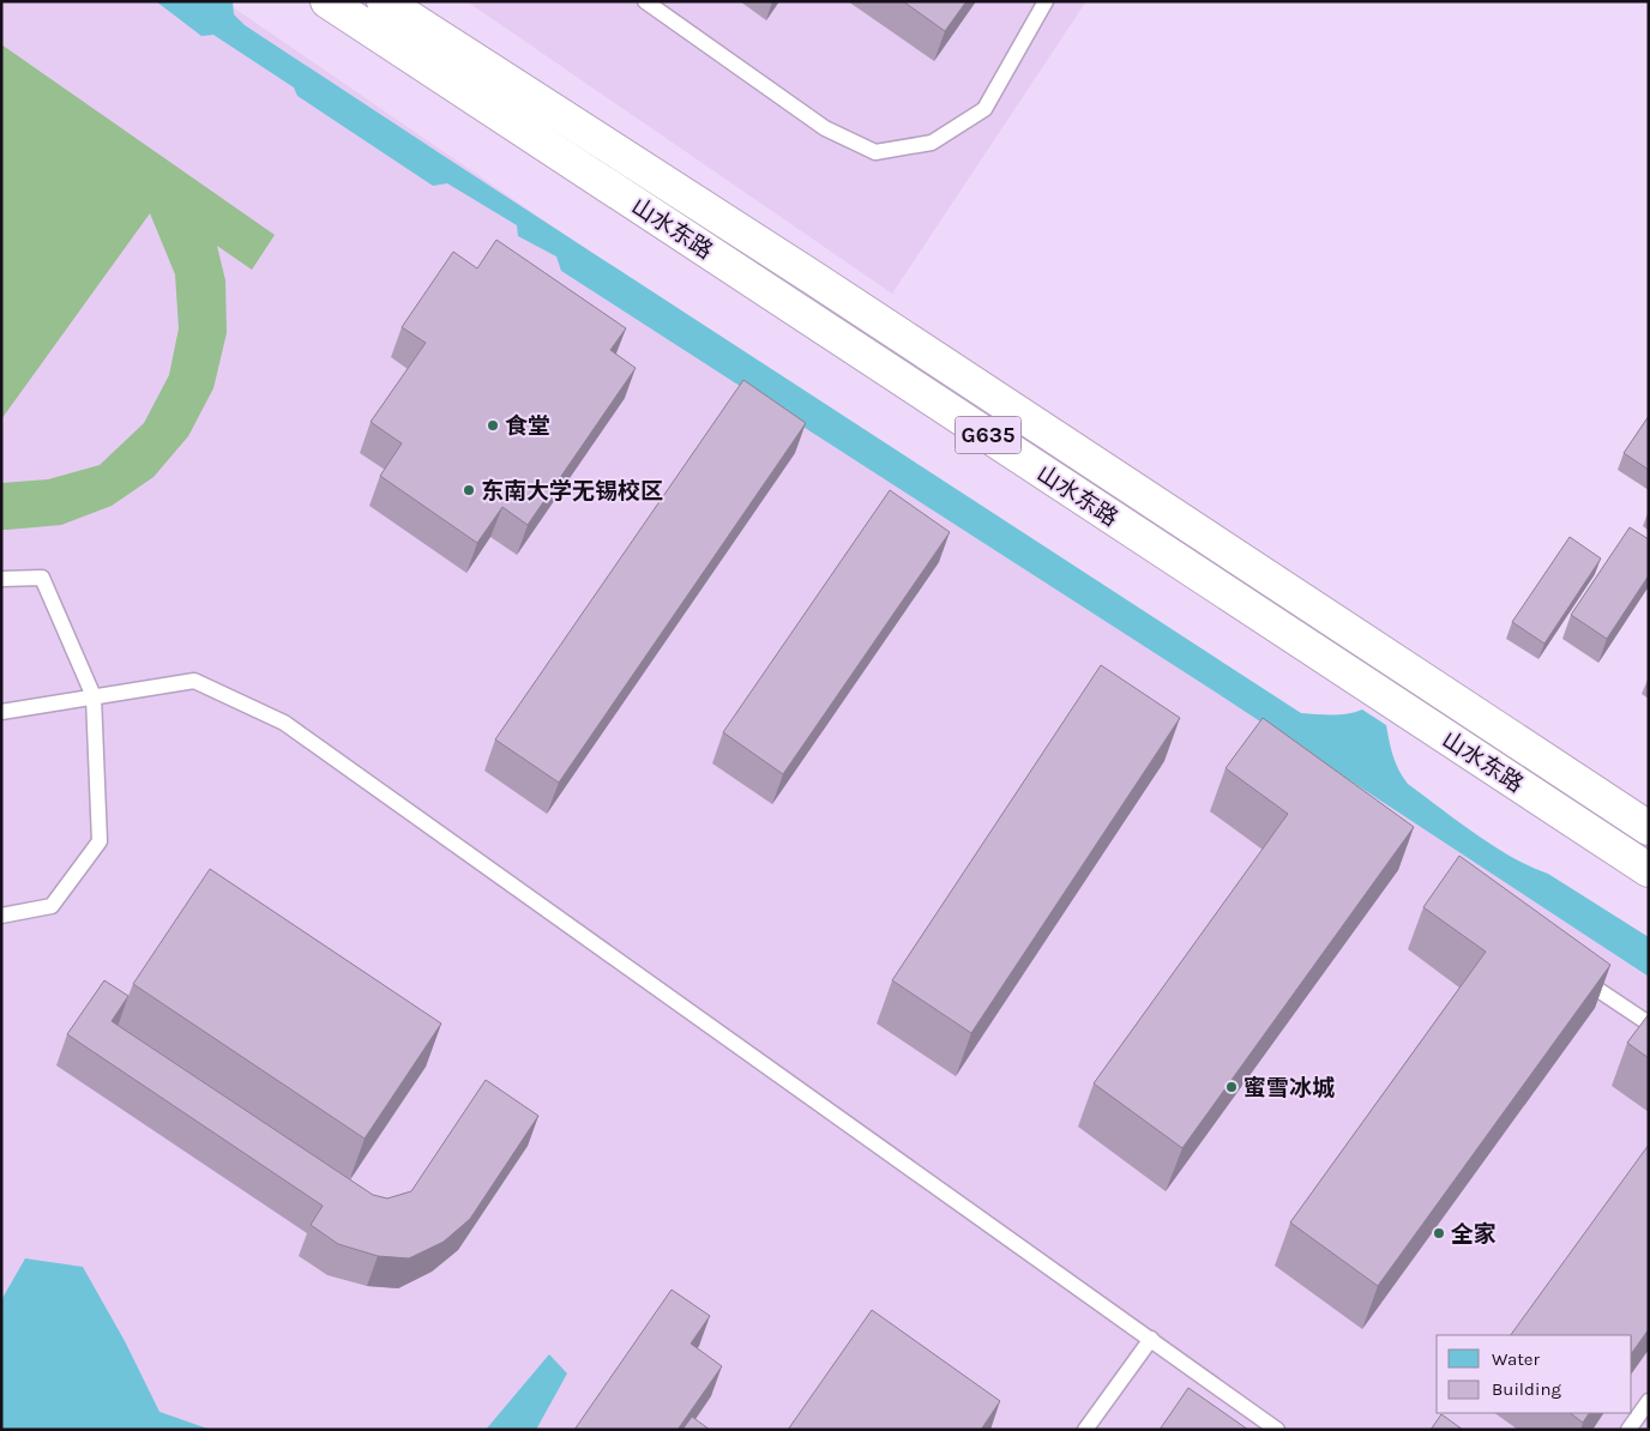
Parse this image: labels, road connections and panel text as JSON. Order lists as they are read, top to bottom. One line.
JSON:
{"streets":{"highway":["山水东路","G635"]},"places":["食堂","东南大学无锡校区","蜜雪冰城","全家"],"legend":["Water","Building"]}
